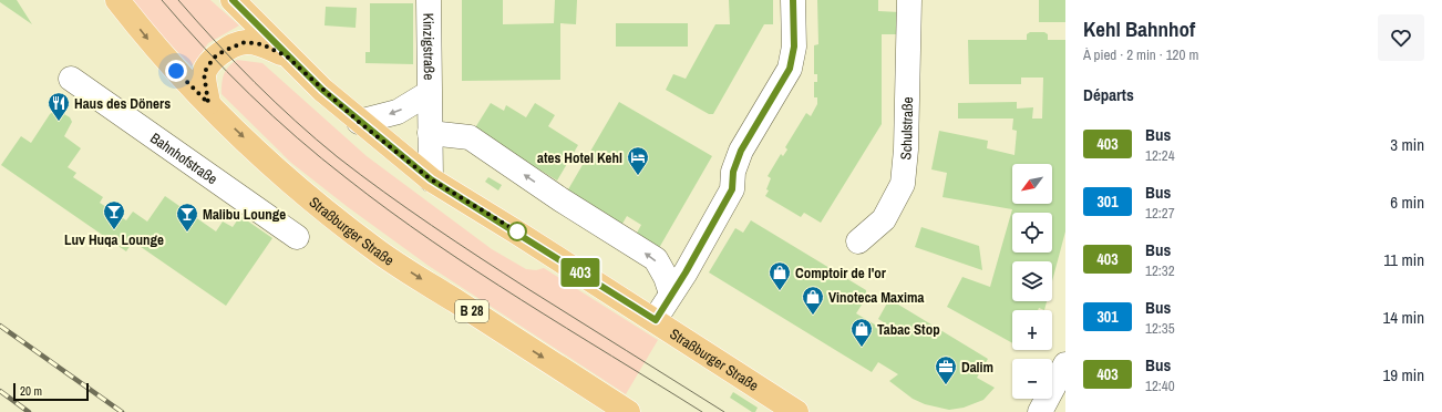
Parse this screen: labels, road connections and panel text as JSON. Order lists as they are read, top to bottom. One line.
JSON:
{"streets":{"main road":["Straßburger Straße","B 28"],"street":["Kinzigstraße","Schulstraße","Bahnhofstraße"]},"crossings":[["Kinzigstraße","Straßburger Straße"]],"places":{"restaurant":["Haus des Döners"],"hotel":["ates Hotel Kehl"],"bar":["Luv Huqa Lounge","Malibu Lounge"],"shop":["Comptoir de l'or","Vinoteca Maxima","Tabac Stop"],"office":["Dalim"]},"lines":["bus line 403"],"scale_bar":"20 m","north":"bottom left","page":{"on_map":"403","heading":[["Kehl Bahnhof","À pied · 2 min · 120 m"],"Départs"],"list":[{"mark":"403","name":"Bus","note":"12:24","value":"3 min"},{"mark":"301","name":"Bus","note":"12:27","value":"6 min"},{"mark":"403","name":"Bus","note":"12:32","value":"11 min"},{"mark":"301","name":"Bus","note":"12:35","value":"14 min"},{"mark":"403","name":"Bus","note":"12:40","value":"19 min"}],"map_buttons":["+","−"],"scale":"20 m"}}
